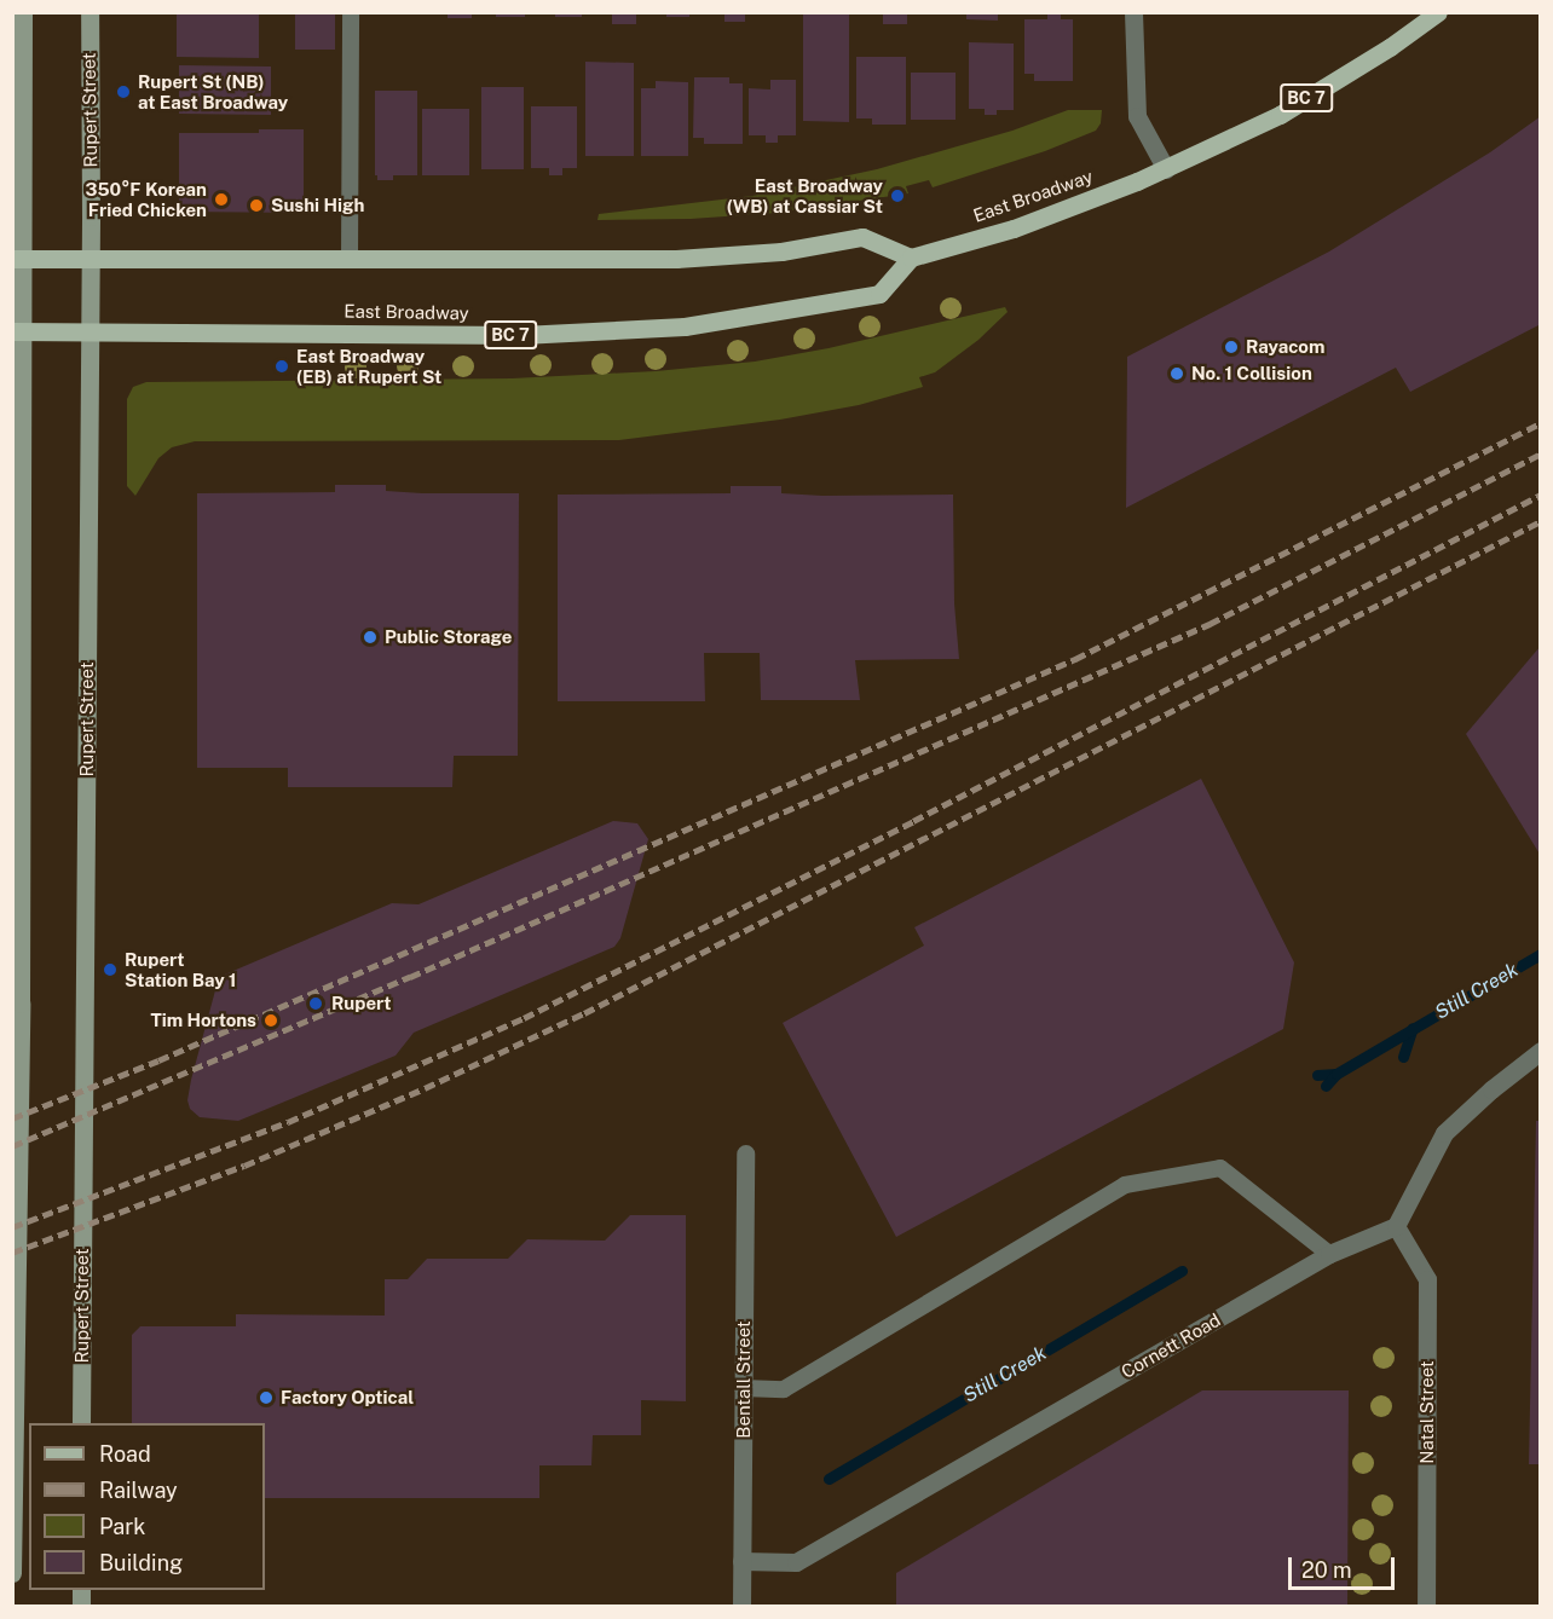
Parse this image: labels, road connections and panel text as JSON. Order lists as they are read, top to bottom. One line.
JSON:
{"streets":{"main road":["BC 7","Rupert Street","East Broadway"],"street":["Cornett Road","Bentall Street","Natal Street"]},"crossings":[["BC 7","East Broadway"],["Rupert Street","East Broadway"],["Cornett Road","Bentall Street"],["Cornett Road","Natal Street"]],"water":["Still Creek"],"places":["Rupert St (NB) at East Broadway","East Broadway (WB) at Cassiar St","350°F Korean Fried Chicken","Sushi High","Rayacom","East Broadway (EB) at Rupert St","No. 1 Collision","Public Storage","Rupert Station Bay 1","Rupert","Tim Hortons","Factory Optical"],"legend":["Road","Railway","Park","Building"],"scale_bar":"20 m"}
